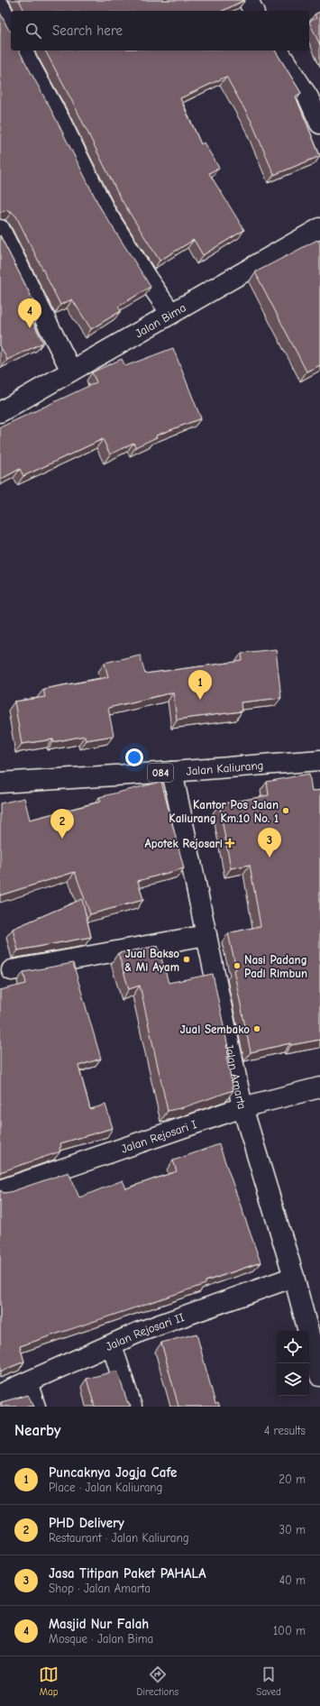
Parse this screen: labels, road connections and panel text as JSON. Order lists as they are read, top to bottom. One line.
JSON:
{"streets":{"street":["Jalan Bima","Jalan Kaliurang","084","Jalan Amarta","Jalan Rejosari I","Jalan Rejosari II"]},"crossings":[["Jalan Kaliurang","Jalan Amarta"],["Jalan Amarta","Jalan Rejosari I"],["Jalan Amarta","Jalan Rejosari II"]],"places":{"other":["Kantor Pos Jalan Kaliurang Km.10 No. 1","Jual Bakso & Mi Ayam","Nasi Padang Padi Rimbun","Jual Sembako"],"health":["Apotek Rejosari"]},"page":{"search":"Search here","pins":["4","1","2","3"],"heading":["Nearby","4 results"],"list":[{"mark":"1","name":"Puncaknya Jogja Cafe","note":"Place · Jalan Kaliurang","value":"20 m"},{"mark":"2","name":"PHD Delivery","note":"Restaurant · Jalan Kaliurang","value":"30 m"},{"mark":"3","name":"Jasa Titipan Paket PAHALA","note":"Shop · Jalan Amarta","value":"40 m"},{"mark":"4","name":"Masjid Nur Falah","note":"Mosque · Jalan Bima","value":"100 m"}],"nav":["Map","Directions","Saved"]}}
